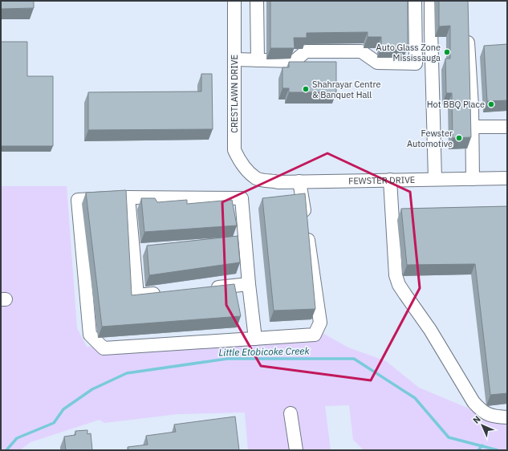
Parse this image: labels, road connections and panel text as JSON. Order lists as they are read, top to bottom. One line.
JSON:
{"streets":{"street":["CRESTLAWN DRIVE","FEWSTER DRIVE"]},"crossings":[["CRESTLAWN DRIVE","FEWSTER DRIVE"]],"water":["Little Etobicoke Creek"],"places":["Auto Glass Zone Mississauga","Shahrayar Centre & Banquet Hall","Hot BBQ Place","Fewster Automotive"],"north":"top left"}
